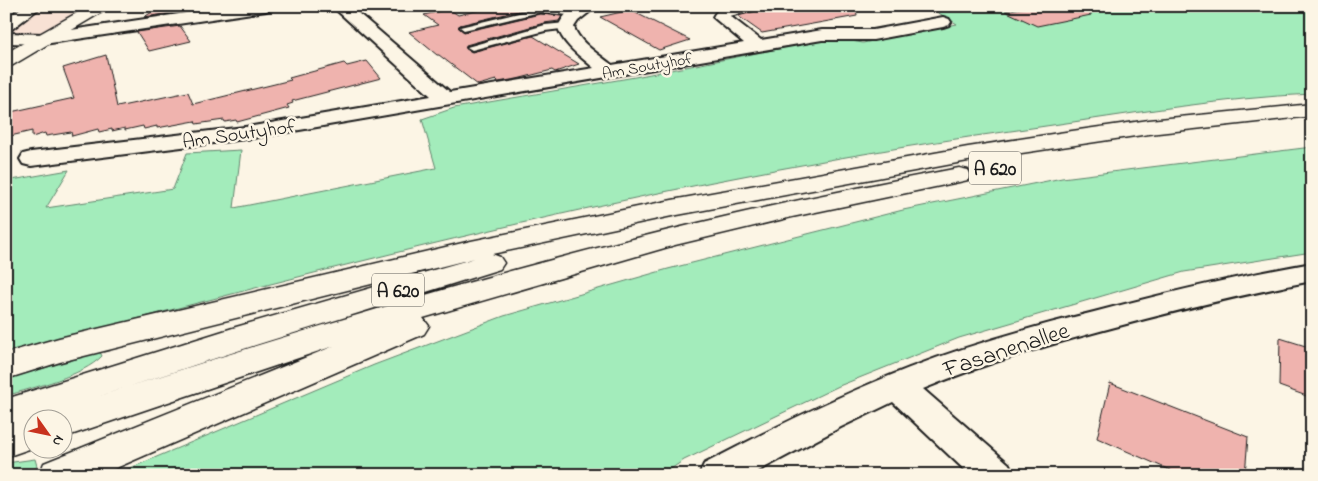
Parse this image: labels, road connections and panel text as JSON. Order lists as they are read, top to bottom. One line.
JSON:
{"streets":{"main road":["A 620"],"street":["Am Soutyhof","Fasanenallee"]},"north":"bottom right"}
